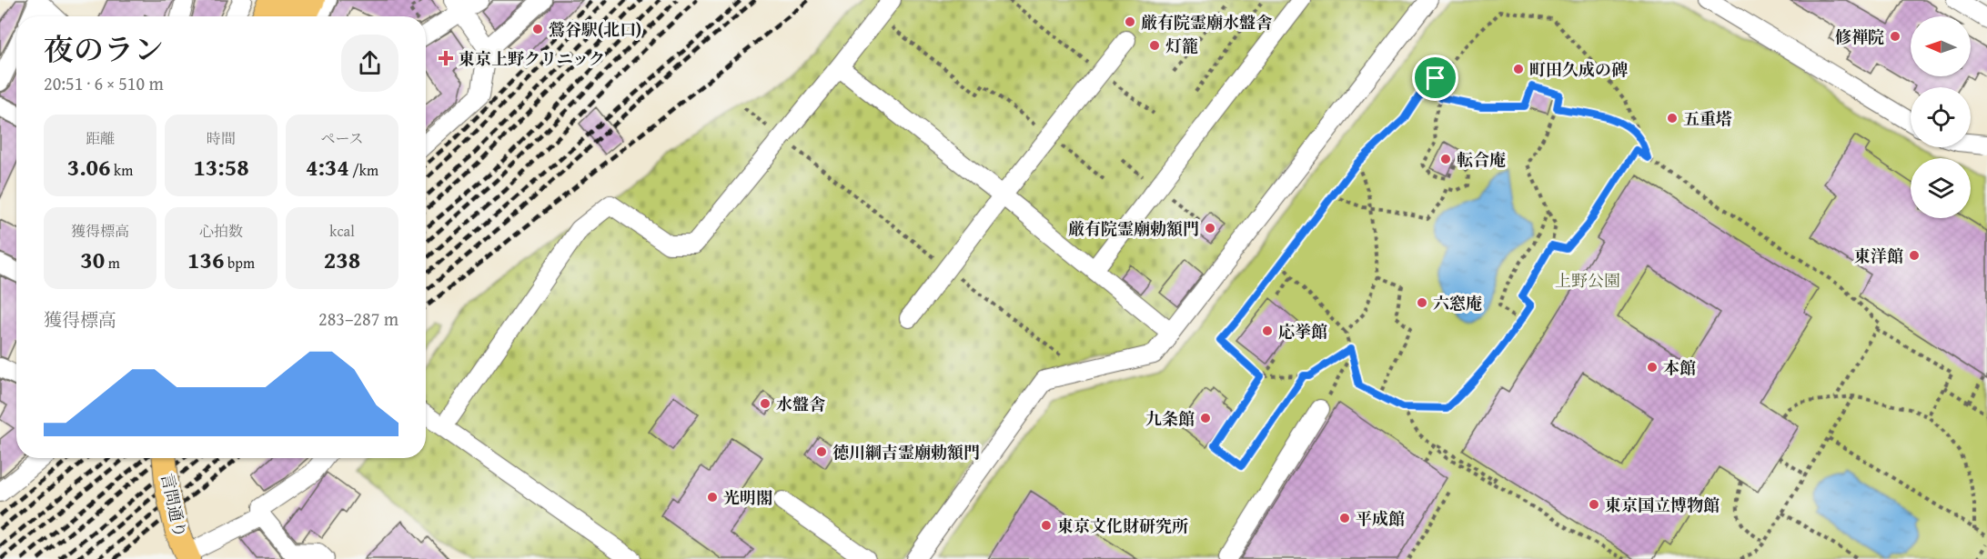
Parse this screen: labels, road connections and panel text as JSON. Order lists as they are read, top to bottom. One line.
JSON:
{"streets":{"main road":["言問通り"]},"parks":["上野公園"],"places":{"other":["厳有院霊廟水盤舎","鶯谷駅(北口)","修禅院","灯籠","町田久成の碑","五重塔","転合庵","厳有院霊廟勅額門","東洋館","六窓庵","応挙館","本館","水盤舎","九条館","徳川綱吉霊廟勅額門","光明閣","東京国立博物館","平成館","東京文化財研究所"],"health":["東京上野クリニック"]},"north":"left","page":{"heading":["夜のラン","20:51 · 6 × 510 m"],"stats":[["距離","3.06 km"],["時間","13:58"],["ペース","4:34 /km"],["獲得標高","30 m"],["心拍数","136 bpm"],["kcal","238"]],"chart":["獲得標高","283–287 m"]}}
